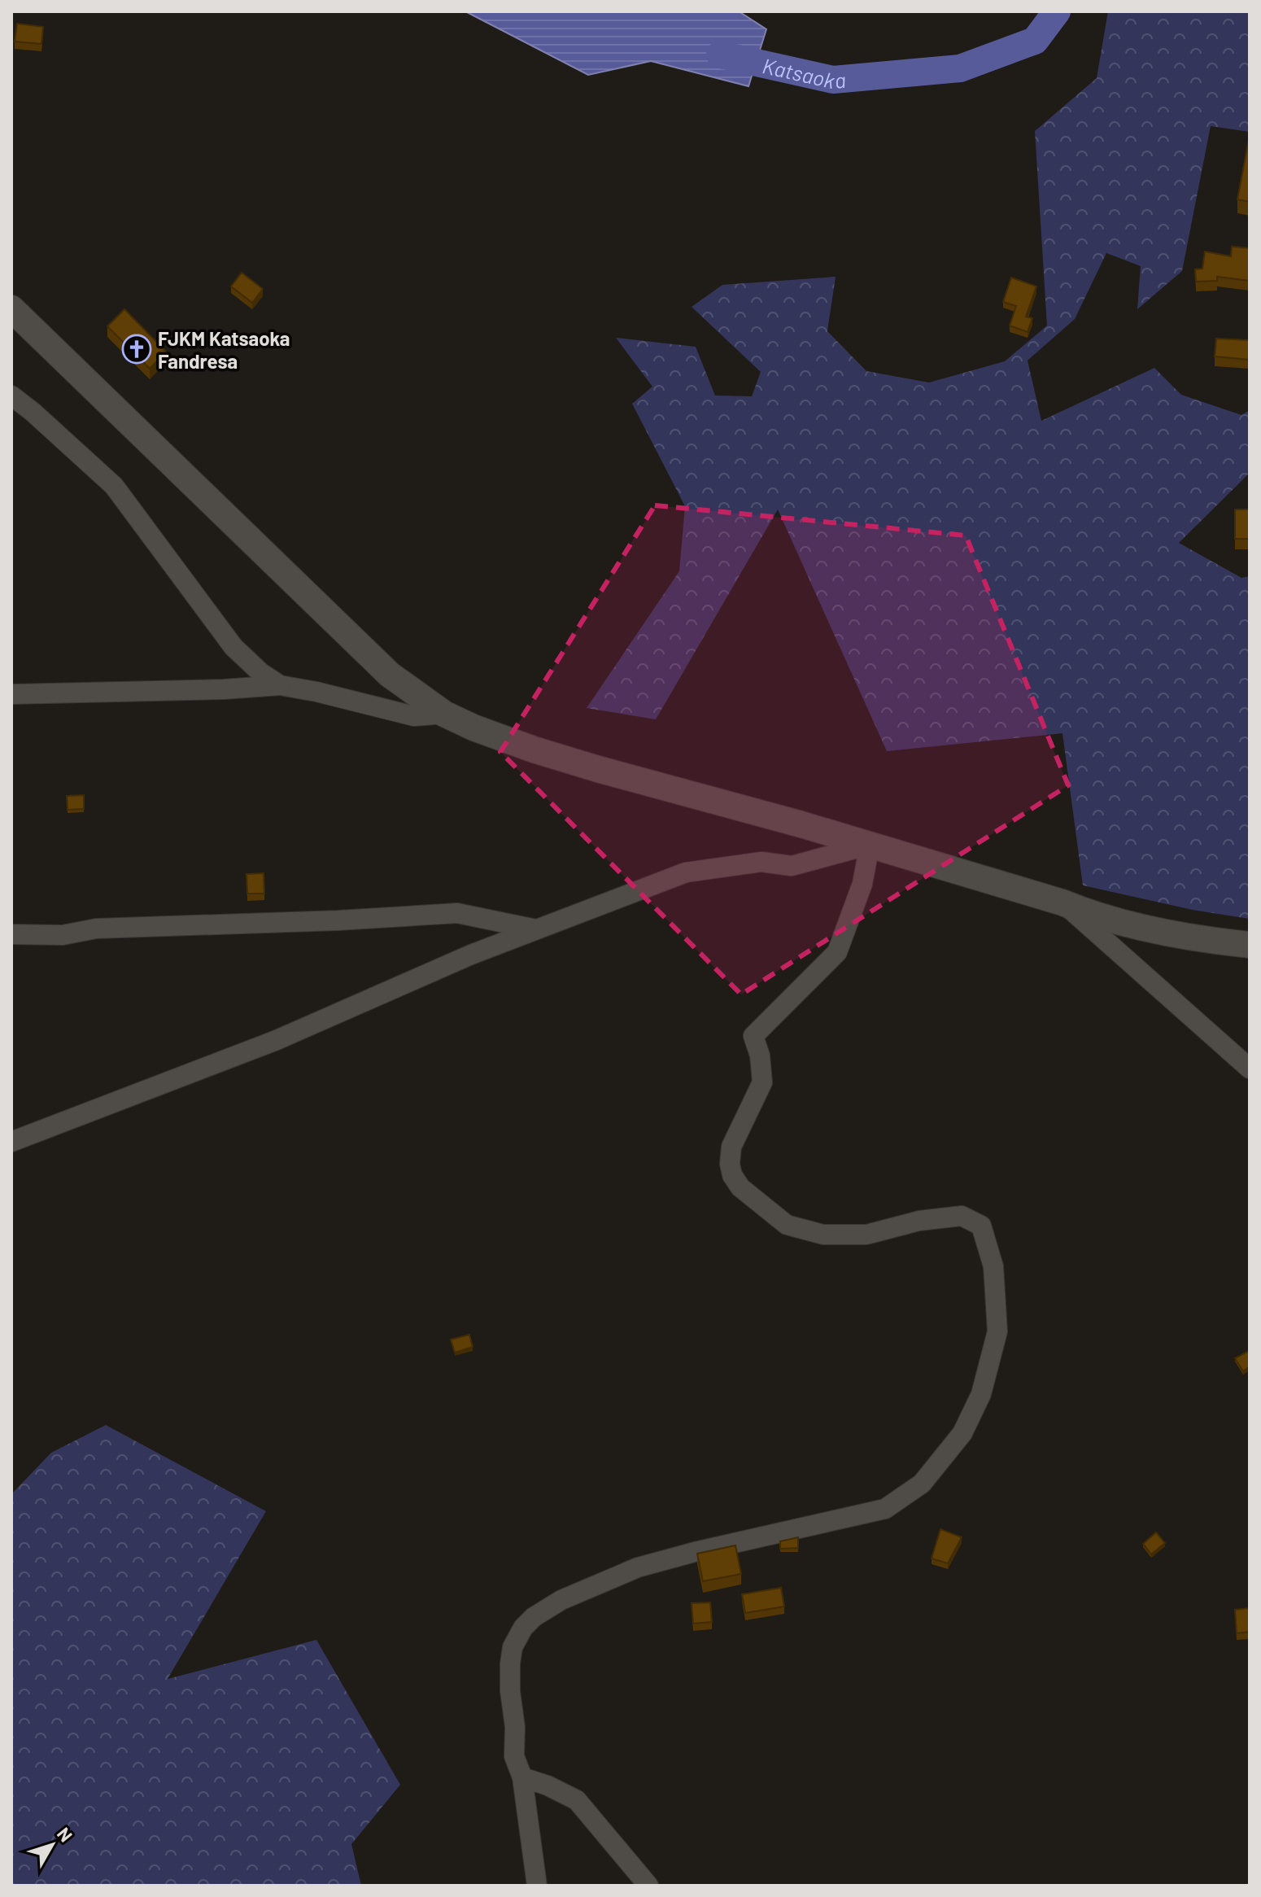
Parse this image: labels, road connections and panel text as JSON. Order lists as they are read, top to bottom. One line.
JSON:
{"water":["Katsaoka"],"places":{"church":["FJKM Katsaoka Fandresa"]},"north":"top right"}
